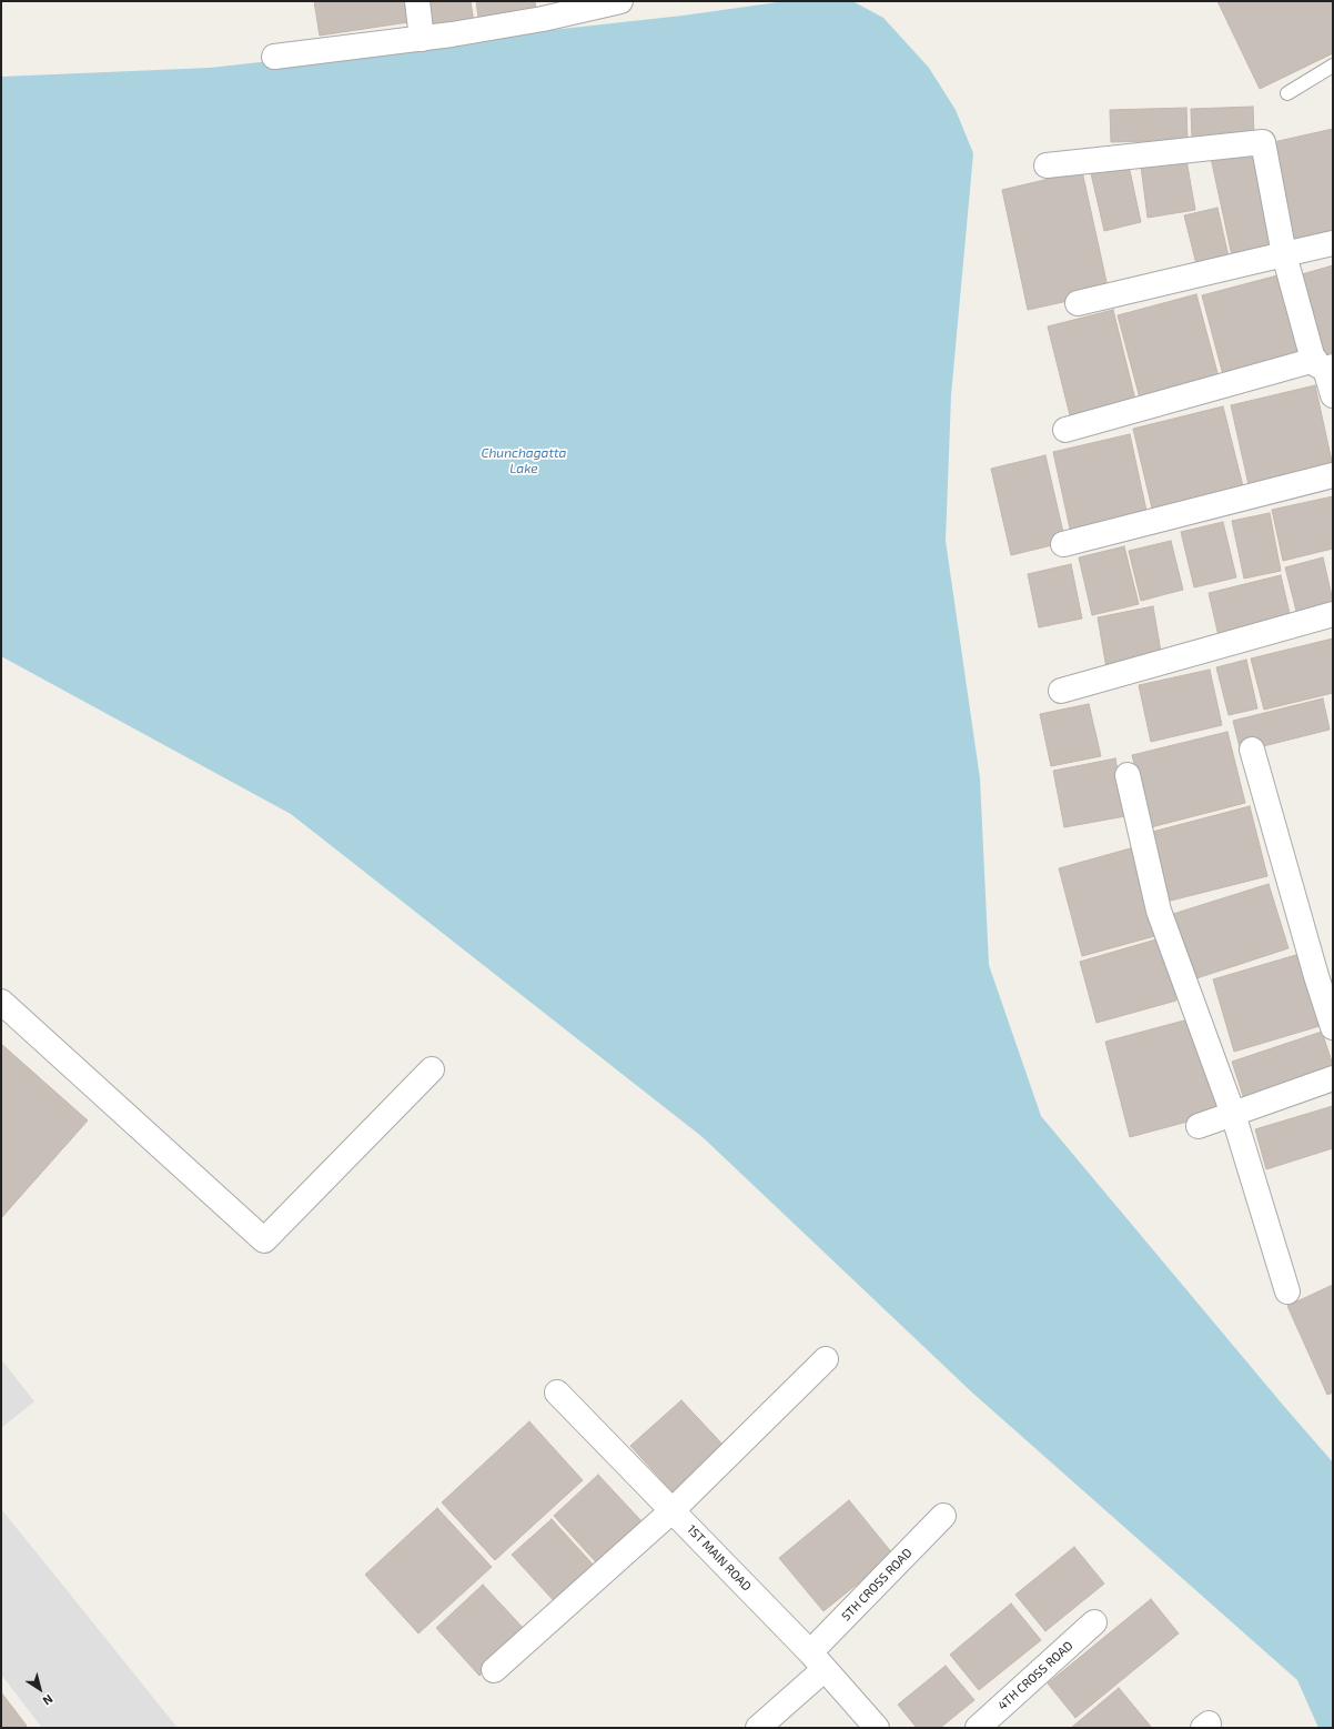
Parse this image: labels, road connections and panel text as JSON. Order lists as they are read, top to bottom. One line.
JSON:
{"streets":{"street":["1ST MAIN ROAD","5TH CROSS ROAD","4TH CROSS ROAD"]},"crossings":[["1ST MAIN ROAD","5TH CROSS ROAD"]],"water":["Chunchagatta Lake"],"north":"bottom right"}
